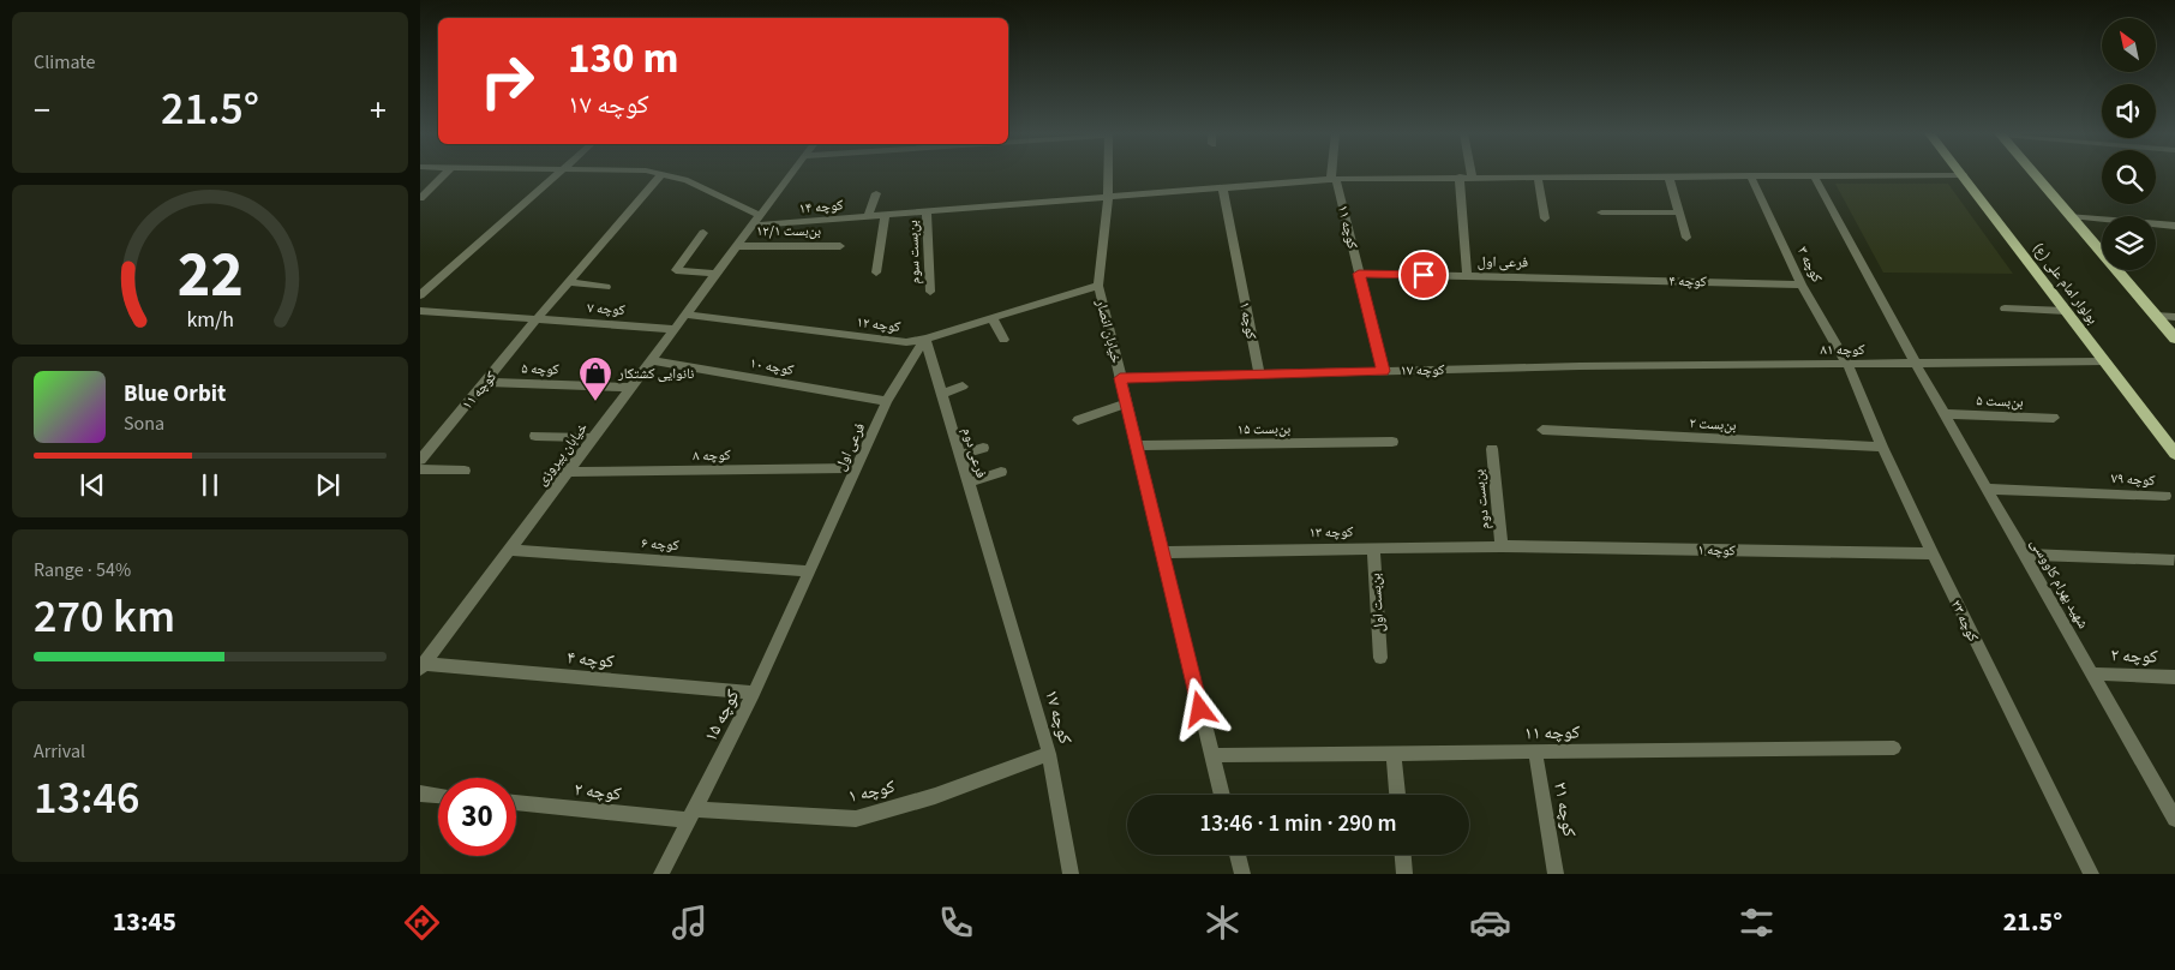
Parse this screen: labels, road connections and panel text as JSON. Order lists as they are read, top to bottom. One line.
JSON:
{"streets":{"main road":["بولوار امام علی (ع)"],"street":["کوچه ۱۴","کوچه ۱۱","بن‌بست ۱۲/۱","بن‌بست سوم","فرعی اول","کوچه ۳","کوچه ۴","کوچه ۷","کوچه ۱","کوچه ۱۲","خیابان انصار","کوچه ۸۱","کوچه ۱۰","کوچه ۵","کوچه ۱۷","بن‌بست ۵","بن‌بست ۲","بن‌بست ۱۵","فرعی دوم","خیابان پیروزی","کوچه ۸","کوچه ۷۹","بن‌بست دوم","کوچه ۱۳","کوچه ۶","شهید بهرام کاووسی","بن‌بست اول","کوچه ۲۳","کوچه ۲","کوچه ۱۵","کوچه ۲۱"]},"crossings":[["کوچه ۱۴","کوچه ۱۱"],["کوچه ۱۴","بن‌بست سوم"],["کوچه ۱۴","کوچه ۳"],["کوچه ۱۴","بولوار امام علی (ع)"],["کوچه ۱۴","کوچه ۱"],["کوچه ۱۴","خیابان انصار"],["کوچه ۱۴","خیابان پیروزی"],["کوچه ۱۱","فرعی اول"],["کوچه ۱۱","کوچه ۷"],["کوچه ۱۱","خیابان انصار"],["کوچه ۱۱","کوچه ۵"],["کوچه ۱۱","کوچه ۲۱"],["بن‌بست ۱۲/۱","خیابان پیروزی"],["فرعی اول","کوچه ۴"],["فرعی اول","کوچه ۱۲"],["فرعی اول","کوچه ۱۰"],["فرعی اول","فرعی دوم"],["فرعی اول","کوچه ۸"],["فرعی اول","کوچه ۶"],["فرعی اول","کوچه ۱۵"],["کوچه ۳","کوچه ۴"],["کوچه ۳","کوچه ۸۱"],["کوچه ۳","کوچه ۲۳"],["کوچه ۴","خیابان پیروزی"],["کوچه ۴","کوچه ۱۵"],["بولوار امام علی (ع)","کوچه ۸۱"],["کوچه ۷","خیابان پیروزی"],["کوچه ۱","کوچه ۱۷"],["کوچه ۱","بن‌بست دوم"],["کوچه ۱","کوچه ۱۳"],["کوچه ۱","کوچه ۲۳"],["کوچه ۱","کوچه ۲"],["کوچه ۱","کوچه ۱۵"],["کوچه ۱۲","خیابان انصار"],["کوچه ۱۲","فرعی دوم"],["کوچه ۱۲","خیابان پیروزی"],["خیابان انصار","کوچه ۱۷"],["خیابان انصار","بن‌بست ۱۵"],["خیابان انصار","کوچه ۱۳"],["کوچه ۸۱","کوچه ۱۷"],["کوچه ۸۱","شهید بهرام کاووسی"],["کوچه ۸۱","کوچه ۲۳"],["کوچه ۱۰","خیابان پیروزی"],["کوچه ۵","خیابان پیروزی"],["کوچه ۱۷","فرعی دوم"],["بن‌بست ۵","شهید بهرام کاووسی"],["بن‌بست ۲","کوچه ۲۳"],["خیابان پیروزی","کوچه ۸"],["خیابان پیروزی","کوچه ۶"],["کوچه ۷۹","شهید بهرام کاووسی"],["بن‌بست دوم","کوچه ۱۳"],["کوچه ۱۳","بن‌بست اول"],["کوچه ۶","کوچه ۱۵"],["شهید بهرام کاووسی","کوچه ۲"],["کوچه ۲","کوچه ۱۵"]],"places":{"shop":["نانوایی کشتکار"]},"north":"top left","page":{"tile":["Climate",["Range · 54%","270 km"],["Arrival","13:46"]],"turn":["130 m","کوچه ۱۷"],"heat":["−","21.5°","+"],"song":["Blue Orbit","Sona"],"limit":"30","trip":"13:46 · 1 min · 290 m","tabs":["13:45","21.5°"],"gauge":["22","km/h"]}}
